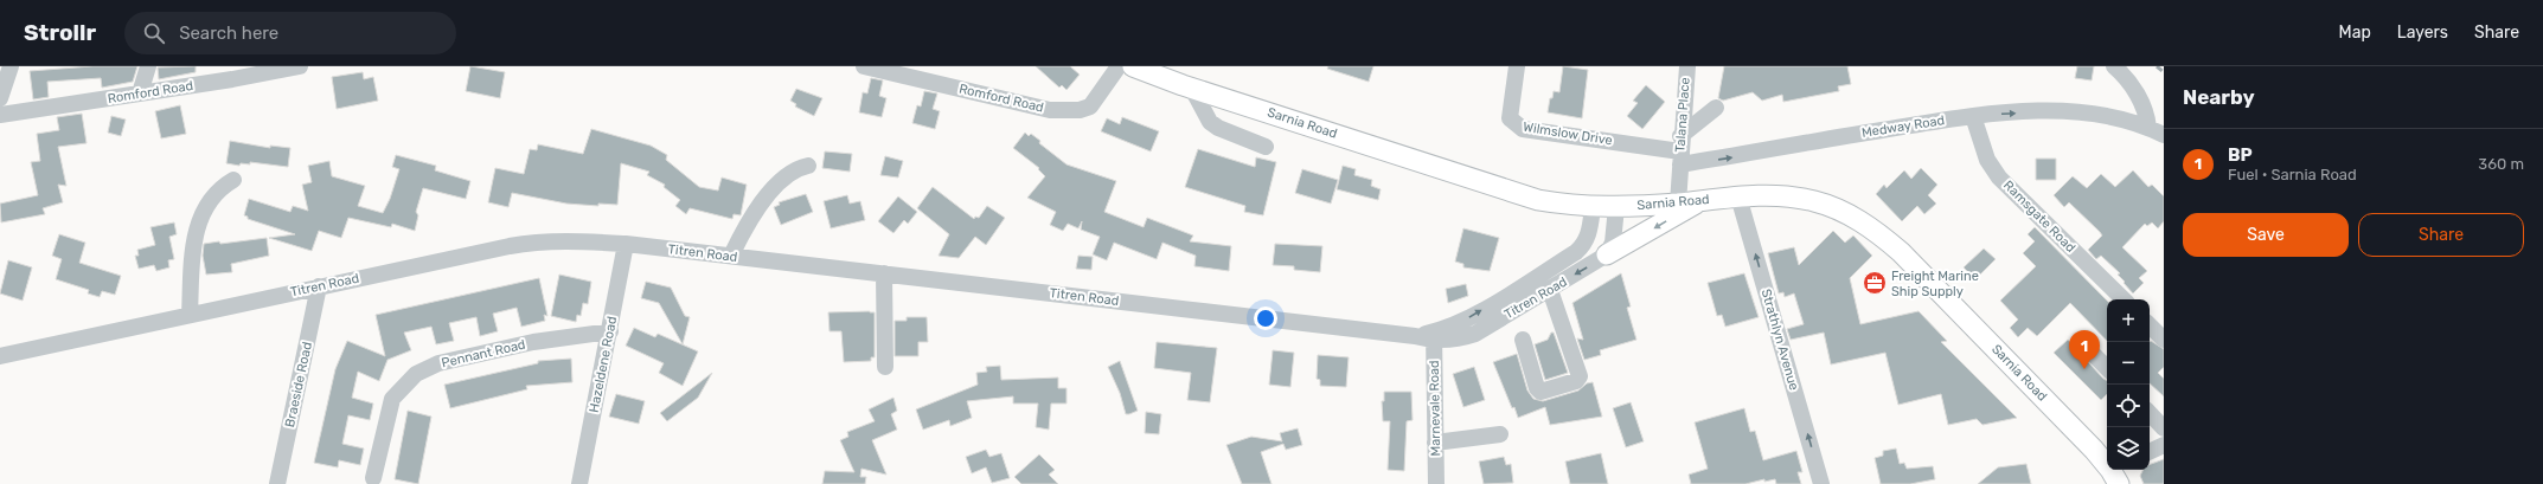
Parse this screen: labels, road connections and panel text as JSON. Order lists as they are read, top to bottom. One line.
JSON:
{"streets":{"main road":["Sarnia Road"],"street":["Romford Road","Talana Place","Medway Road","Wilmslow Drive","Ramsgate Road","Titren Road","Strathlyn Avenue","Pennant Road","Hazeldene Road","Braeside Road","Marnevale Road"]},"crossings":[["Talana Place","Medway Road"],["Talana Place","Wilmslow Drive"],["Sarnia Road","Titren Road"],["Sarnia Road","Strathlyn Avenue"],["Medway Road","Wilmslow Drive"],["Medway Road","Ramsgate Road"],["Titren Road","Hazeldene Road"],["Titren Road","Braeside Road"],["Titren Road","Marnevale Road"],["Pennant Road","Hazeldene Road"]],"one_way":["Medway Road","Strathlyn Avenue"],"places":{"office":["Freight Marine Ship Supply"]},"page":{"header":"Strollr","search":"Search here","nav":["Map","Layers","Share"],"heading":"Nearby","list":[{"mark":"1","name":"BP","note":"Fuel · Sarnia Road","value":"360 m"}],"buttons":["Save","Share"],"map_buttons":["+","−"],"pins":"1"}}
